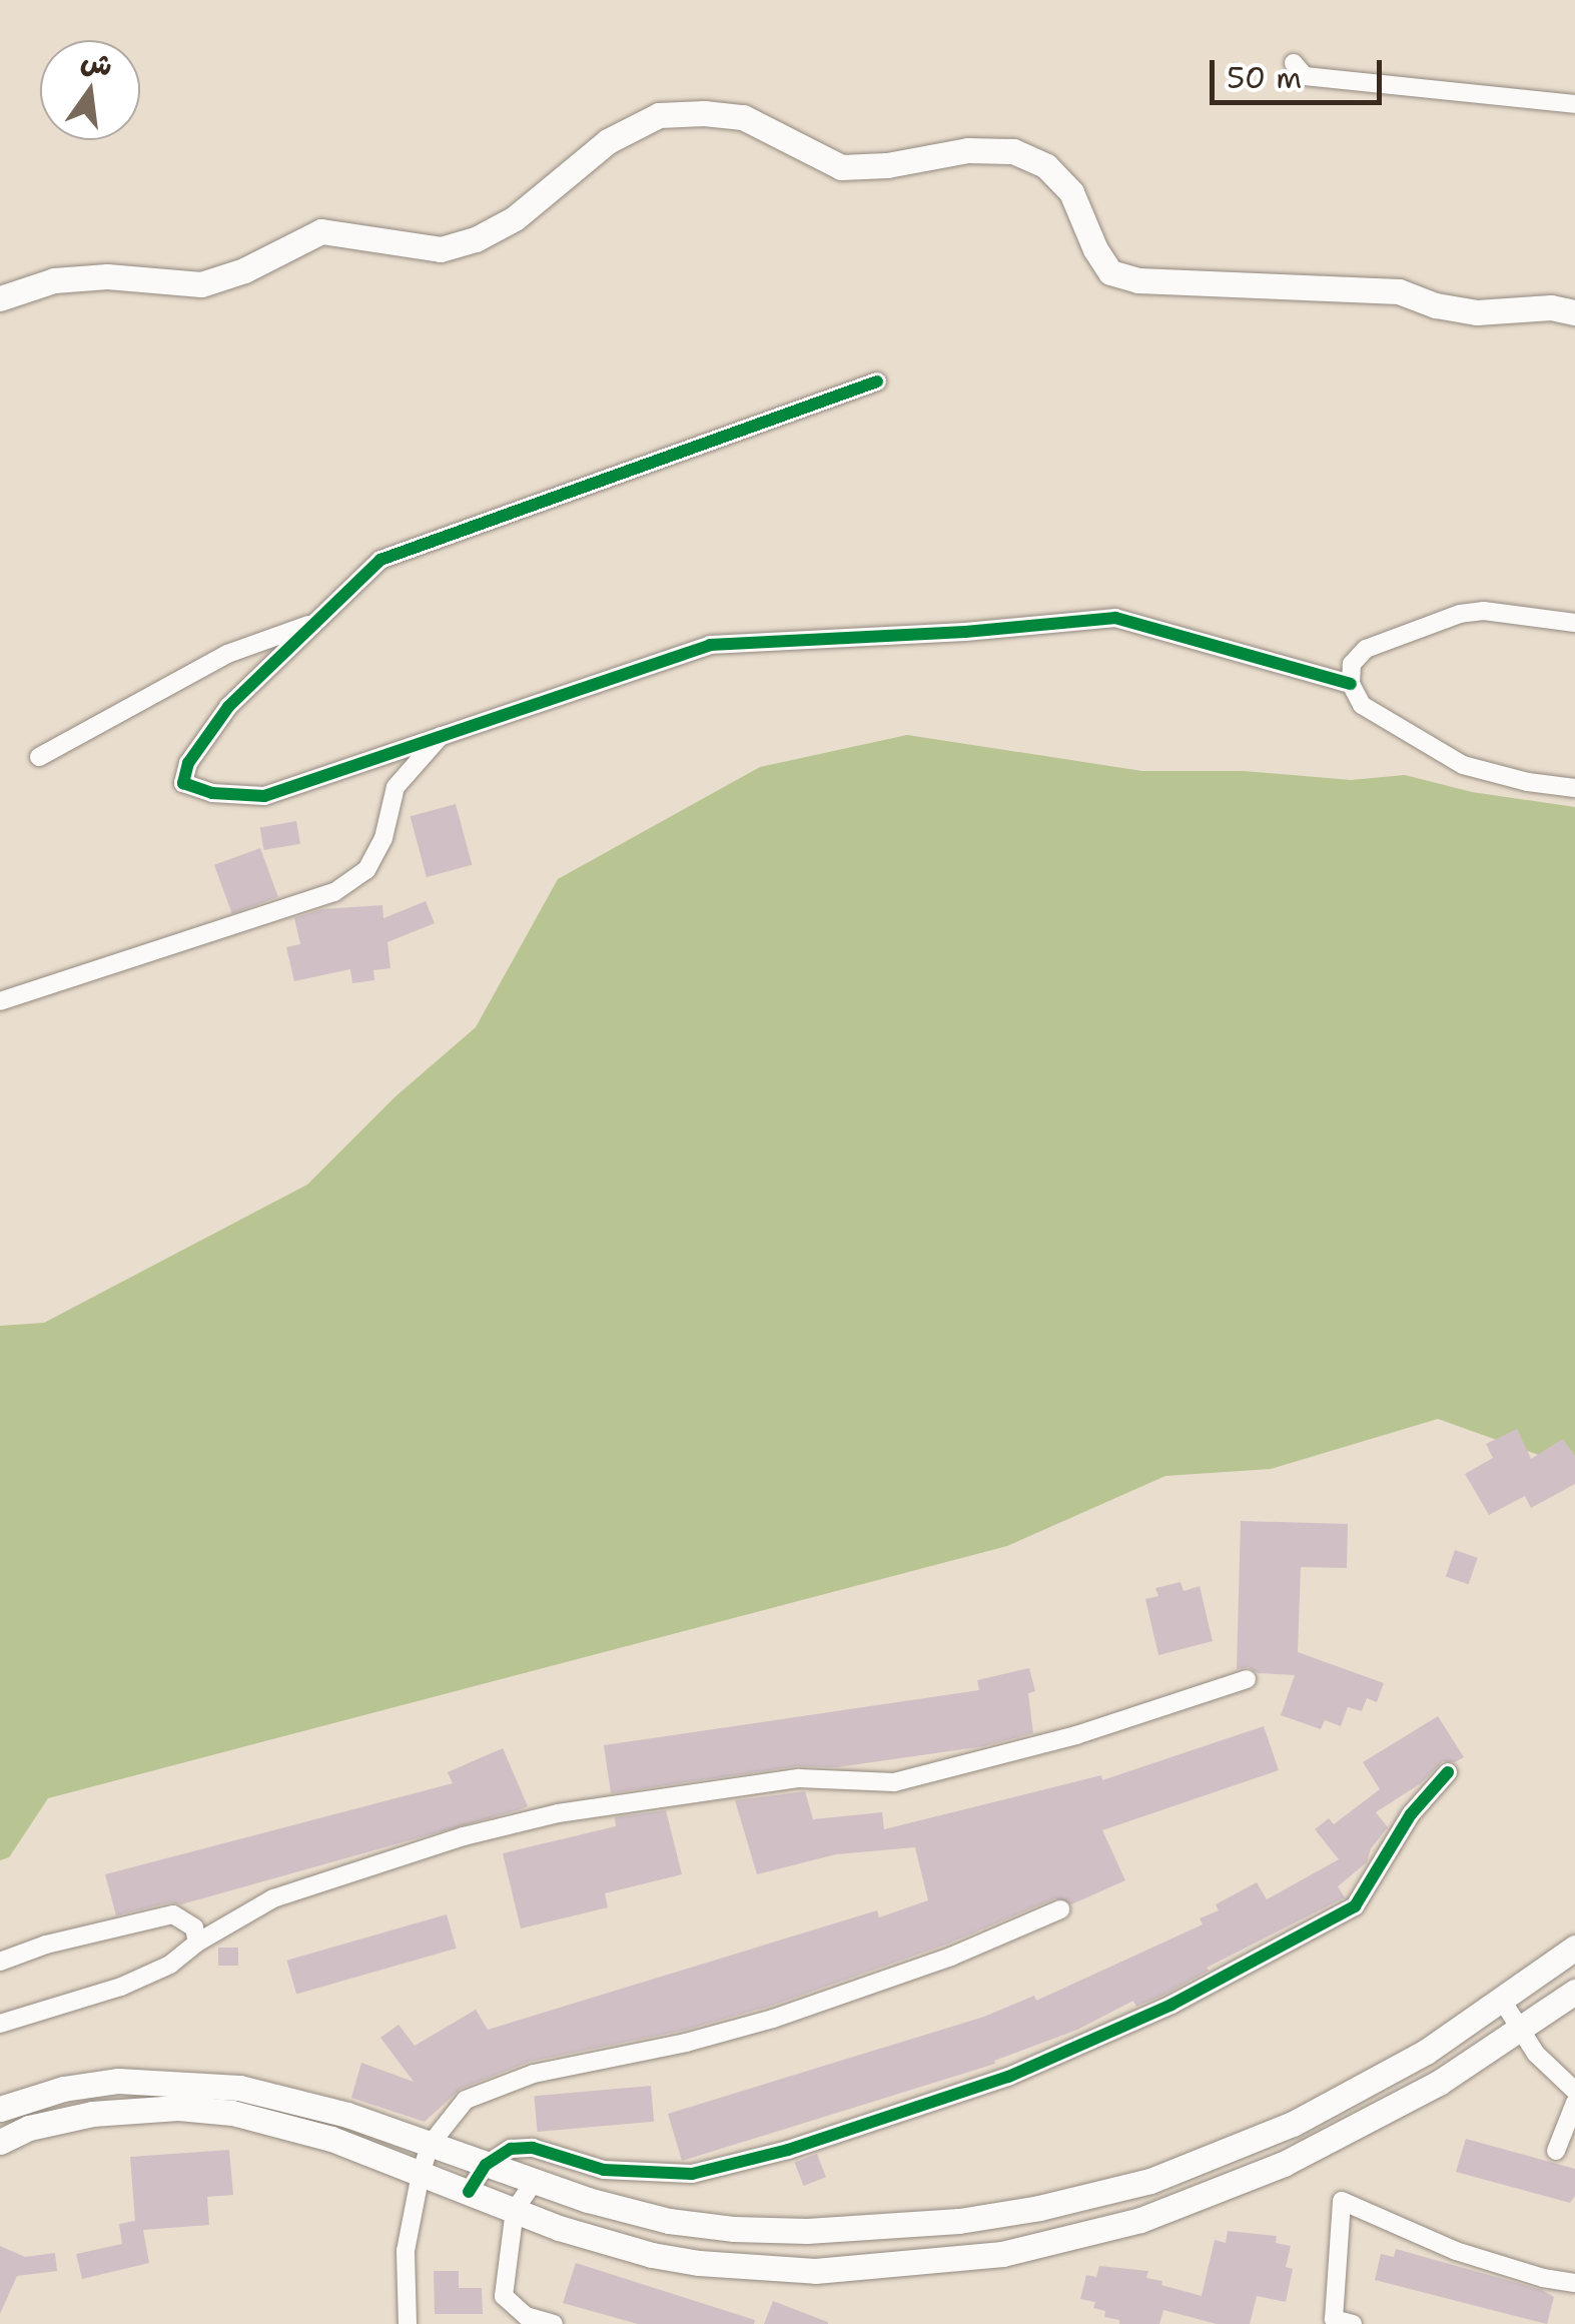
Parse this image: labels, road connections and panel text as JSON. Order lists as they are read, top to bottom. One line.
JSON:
{"scale_bar":"50 m","north":"top"}
